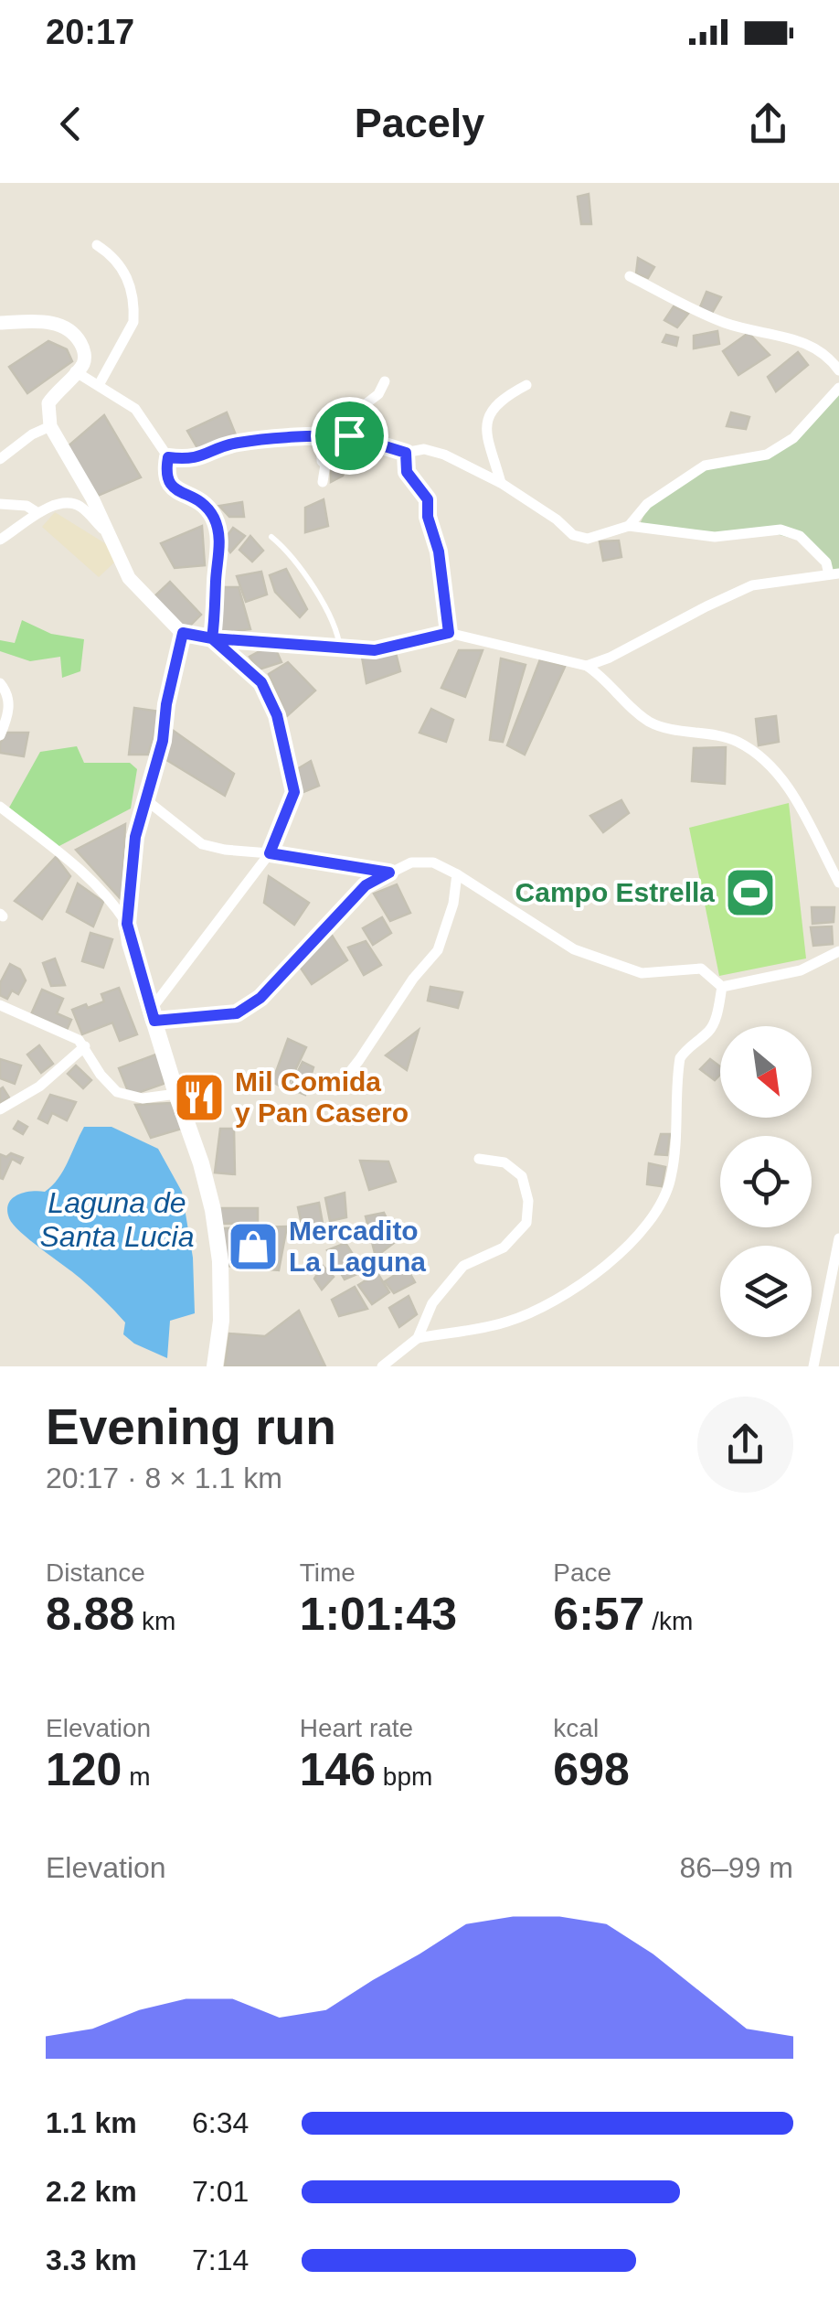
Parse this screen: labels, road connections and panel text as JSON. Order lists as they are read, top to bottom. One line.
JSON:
{"water":["Laguna de Santa Lucia"],"places":{"sports":["Campo Estrella"],"restaurant":["Mil Comida y Pan Casero"],"shop":["Mercadito La Laguna"]},"north":"bottom right","page":{"status":"20:17","header":"Pacely","heading":["Evening run","20:17 · 8 × 1.1 km"],"stats":[["Distance","8.88 km"],["Time","1:01:43"],["Pace","6:57 /km"],["Elevation","120 m"],["Heart rate","146 bpm"],["kcal","698"]],"chart":["Elevation","86–99 m"],"list":[{"name":"1.1 km","note":"6:34"},{"name":"2.2 km","note":"7:01"},{"name":"3.3 km","note":"7:14"}]}}
